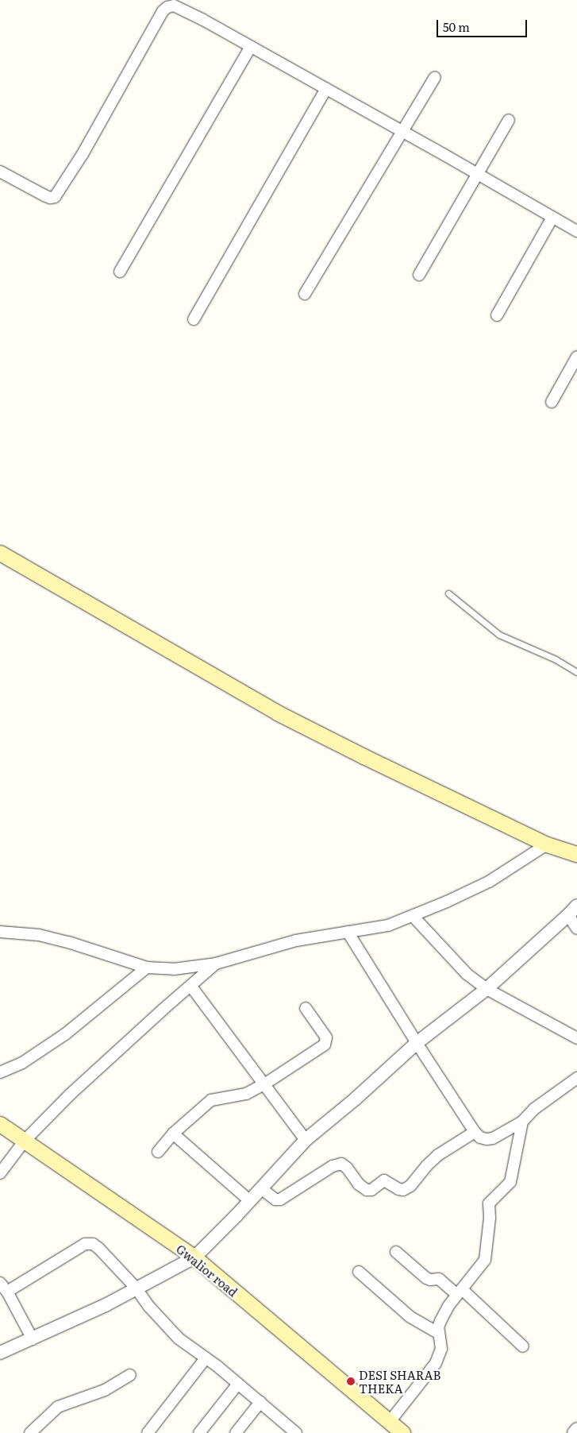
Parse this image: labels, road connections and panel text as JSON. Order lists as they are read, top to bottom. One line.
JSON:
{"streets":{"main road":["Gwalior road"]},"places":["DESI SHARAB THEKA"],"scale_bar":"50 m"}
